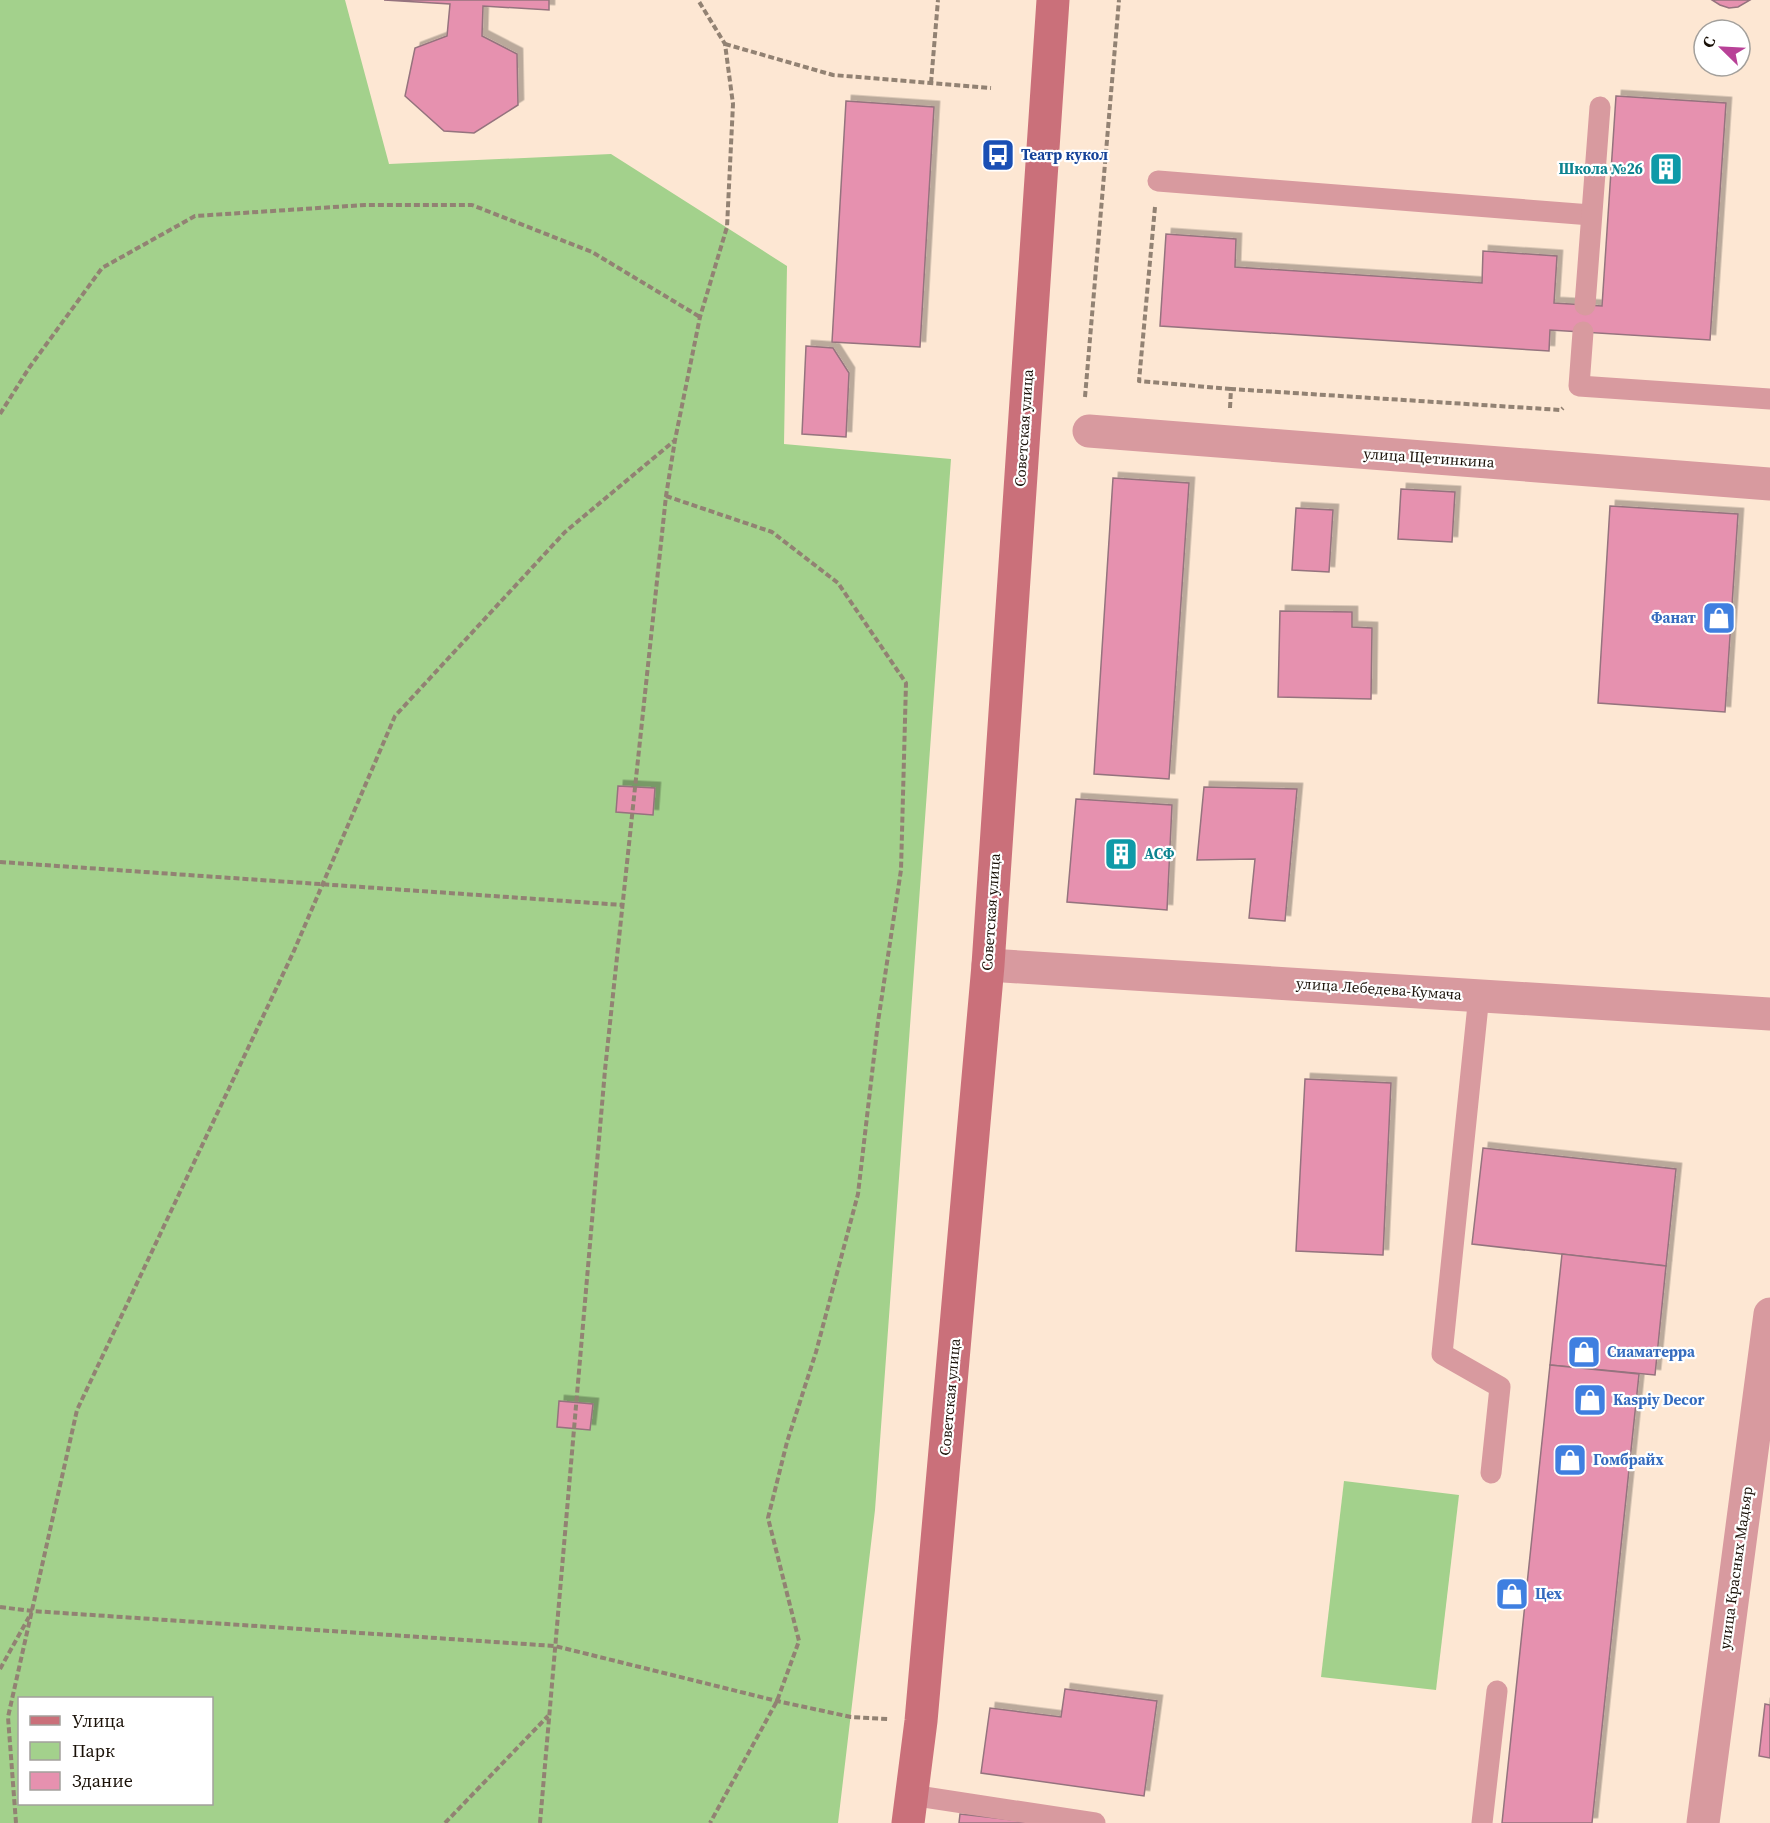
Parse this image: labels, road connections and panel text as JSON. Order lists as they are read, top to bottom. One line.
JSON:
{"streets":{"main road":["Советская улица"],"street":["улица Щетинкина","улица Лебедева-Кумача","улица Красных Мадьяр"]},"crossings":[["Советская улица","улица Лебедева-Кумача"]],"places":{"bus stop":["Театр кукол"],"building":["Школа №26","АСФ"],"shop":["Фанат","Сиаматерра","Kaspiy Decor","Гомбрайх","Цех"]},"legend":["Улица","Парк","Здание"],"north":"top left"}
